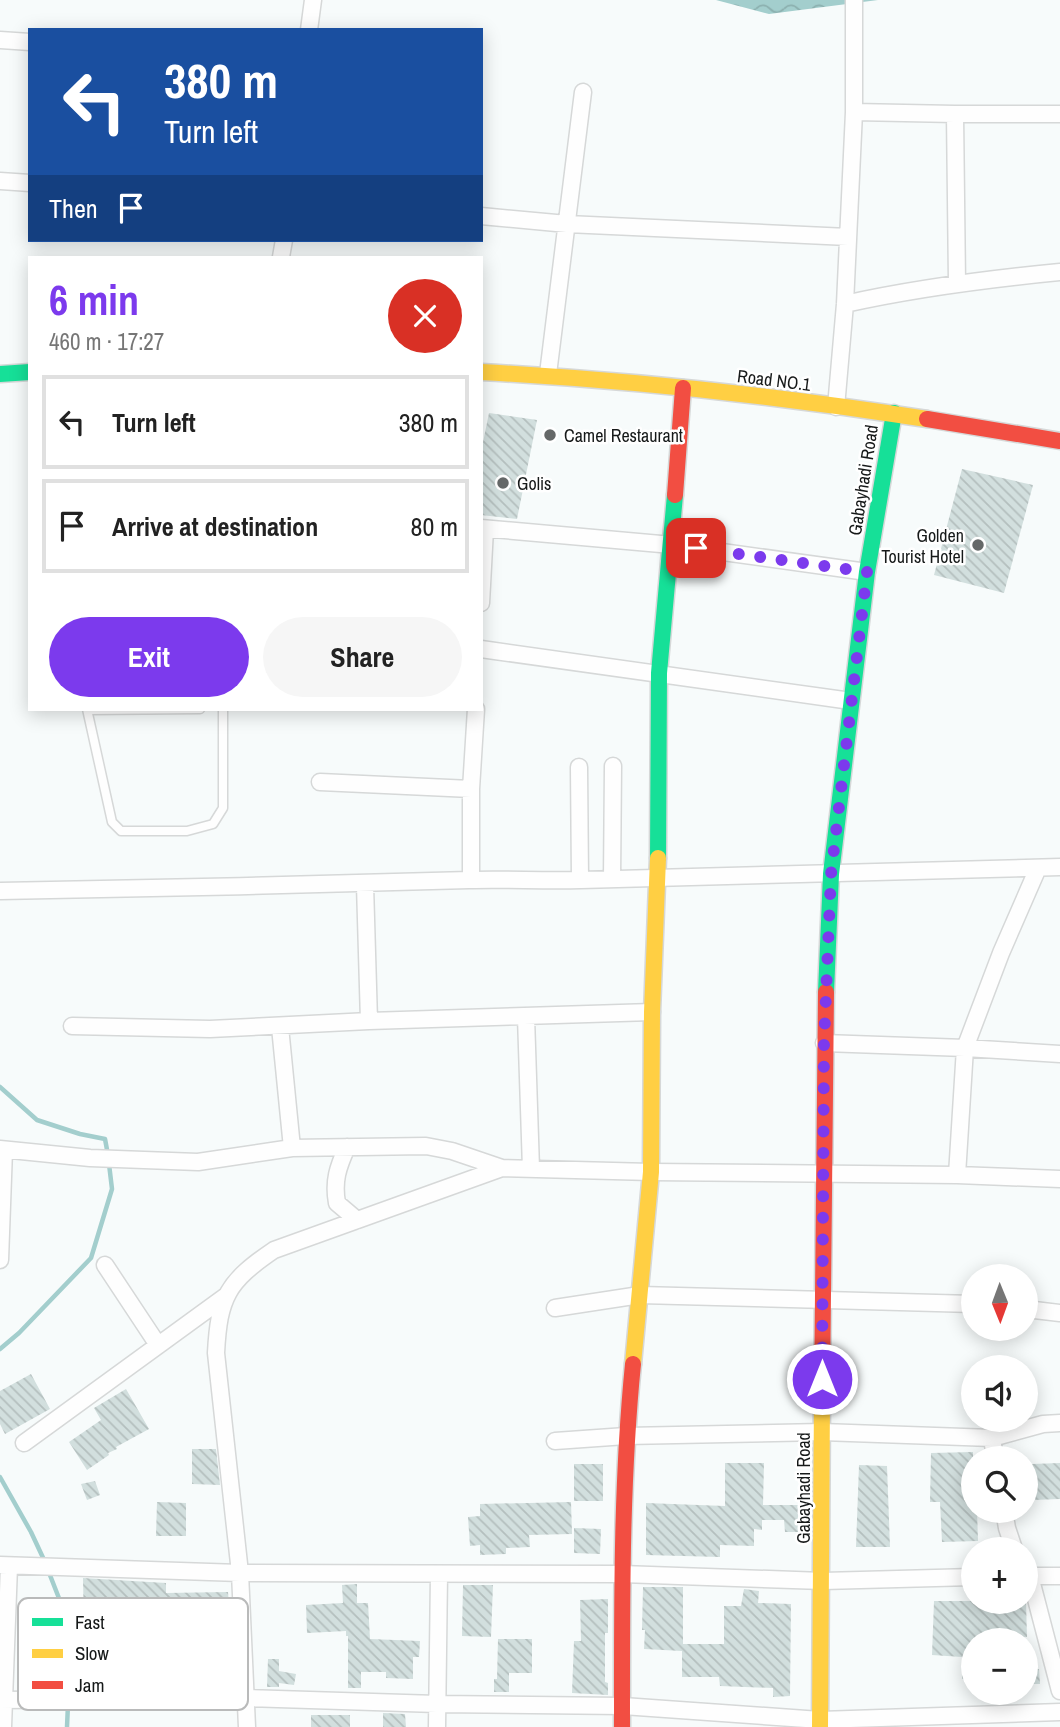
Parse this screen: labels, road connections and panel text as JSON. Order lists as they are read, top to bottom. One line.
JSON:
{"streets":{"main road":["Road NO.1","Gabayhadi Road"]},"crossings":[["Road NO.1","Gabayhadi Road"]],"places":["Camel Restaurant","Golis","Golden Tourist Hotel"],"legend":["Fast","Slow","Jam"],"north":"bottom","page":{"turn":["380 m","Turn left"],"then":"Then","heading":["6 min","460 m · 17:27"],"list":[{"name":"Turn left","value":"380 m"},{"name":"Arrive at destination","value":"80 m"}],"buttons":["Exit","Share"],"map_buttons":["+","−"]}}
